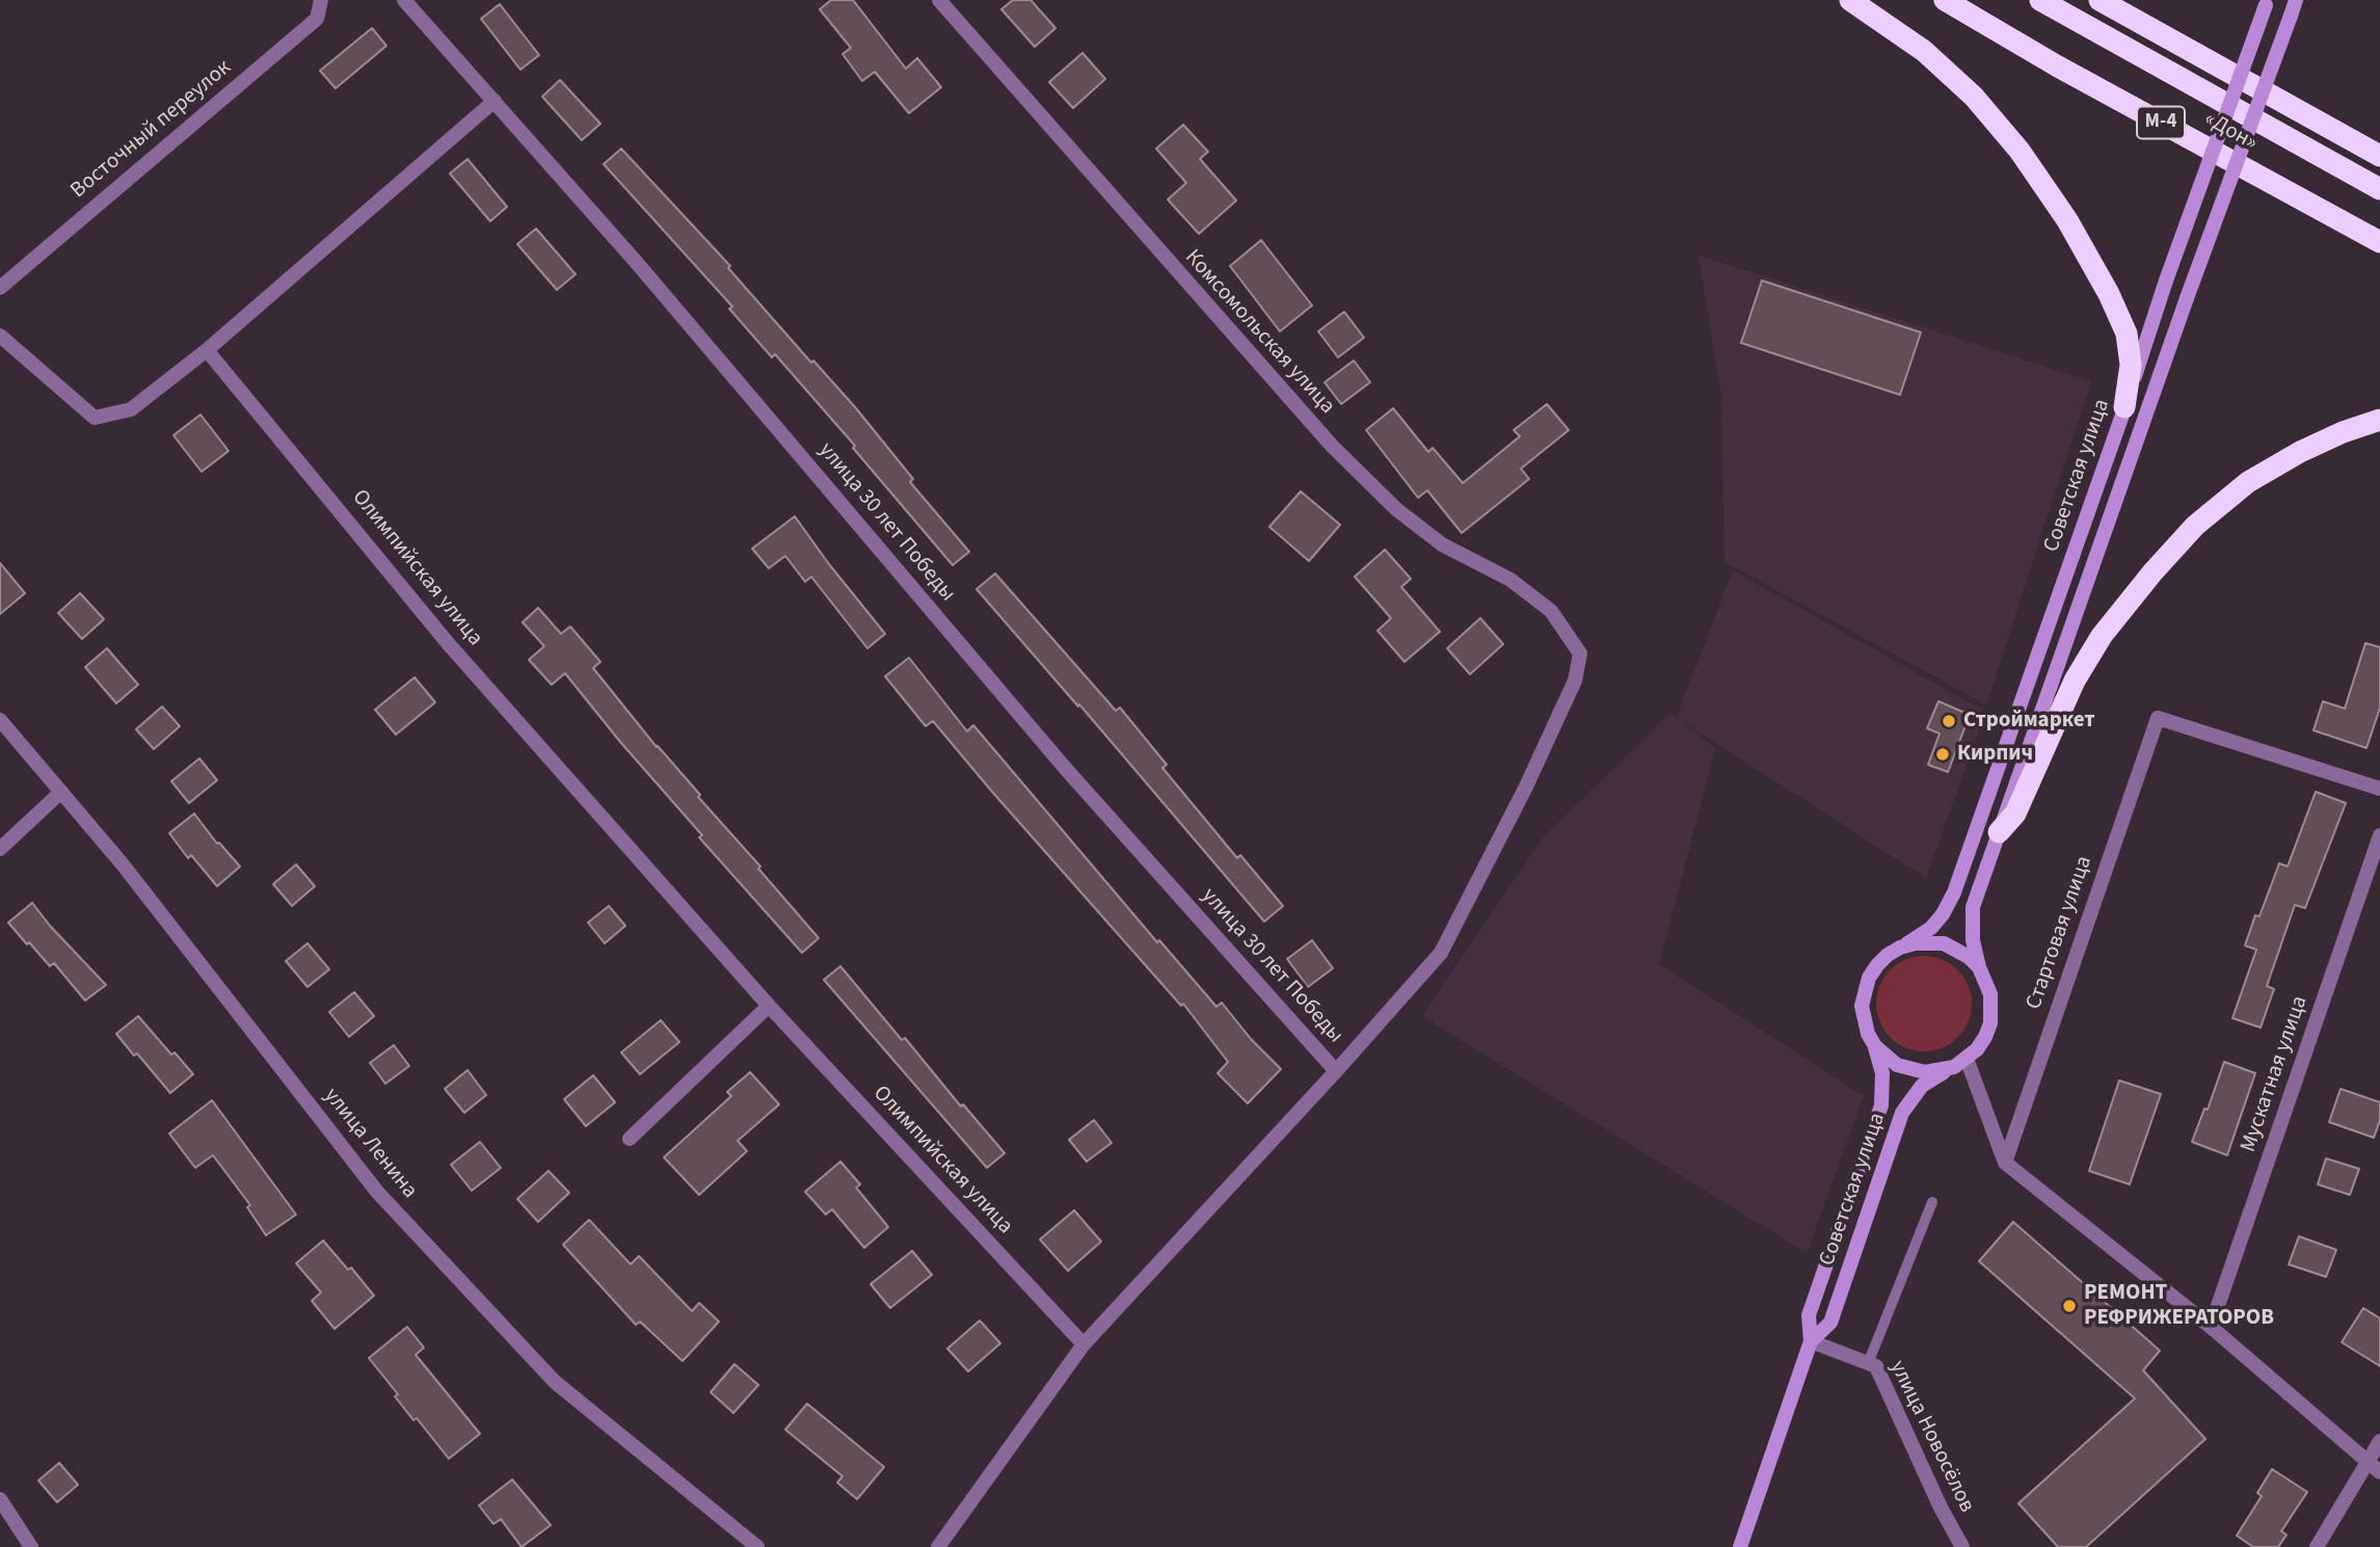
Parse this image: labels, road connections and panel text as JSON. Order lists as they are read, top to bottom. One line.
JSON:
{"streets":{"highway":["М-4","«Дон»"],"main road":["Советская улица"],"street":["Восточный переулок","Комсомольская улица","улица 30 лет Победы","Олимпийская улица","Стартовая улица","Мускатная улица","улица Ленина","улица Новосёлов"]},"crossings":[["Комсомольская улица","улица 30 лет Победы"],["Советская улица","улица Новосёлов"]],"places":["Строймаркет","Кирпич","РЕМОНТ РЕФРИЖЕРАТОРОВ"]}
